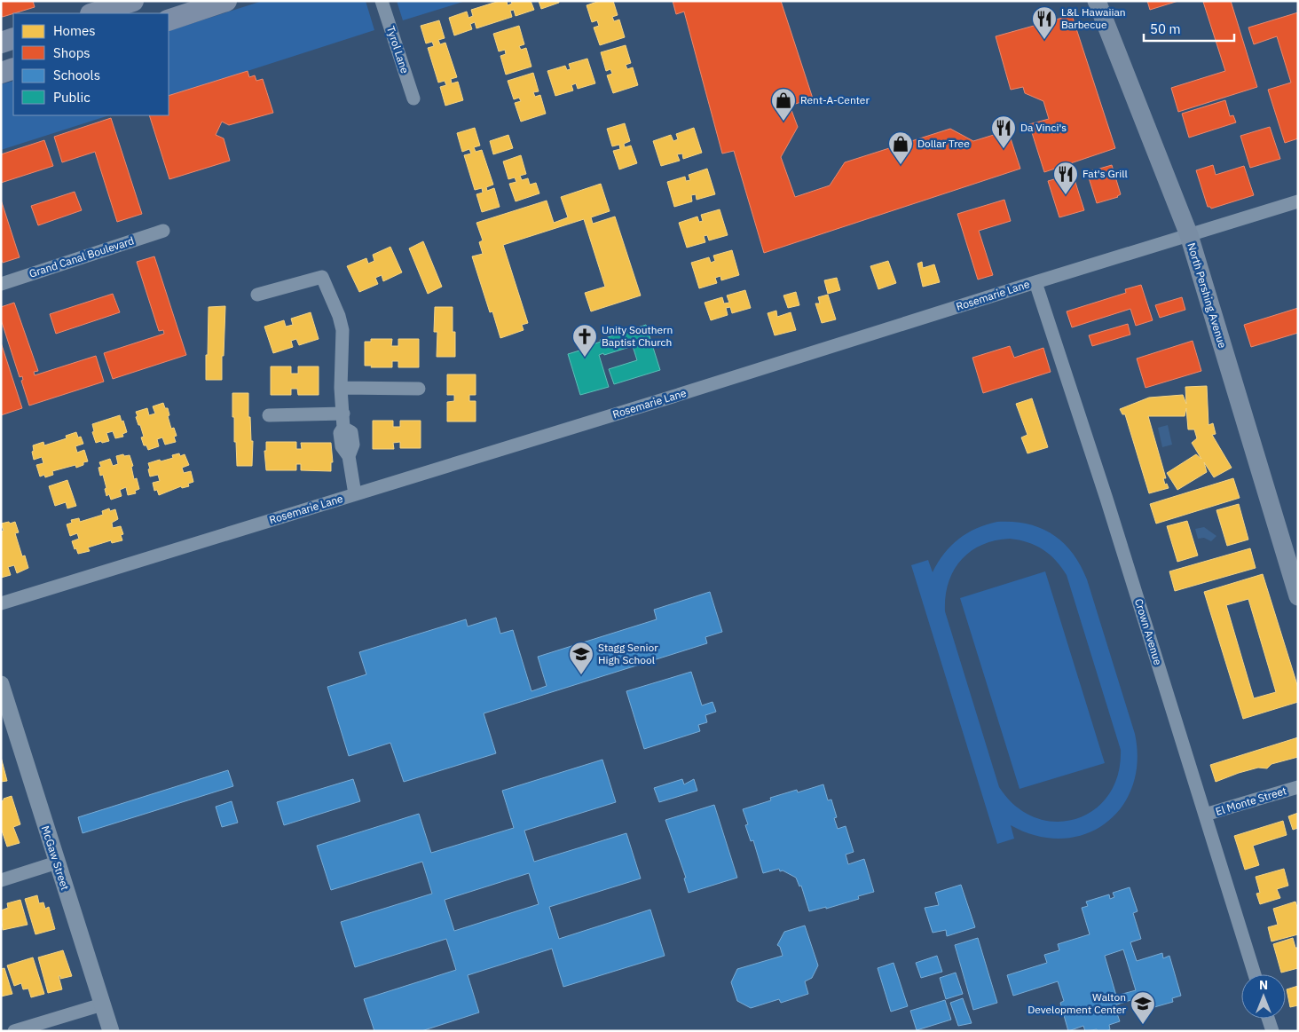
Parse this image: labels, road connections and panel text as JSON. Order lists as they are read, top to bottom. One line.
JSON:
{"streets":{"main road":["North Pershing Avenue"],"street":["Tyrol Lane","Grand Canal Boulevard","Rosemarie Lane","Crown Avenue","El Monte Street","McGaw Street"]},"crossings":[["Rosemarie Lane","North Pershing Avenue"],["Rosemarie Lane","Crown Avenue"],["Crown Avenue","El Monte Street"]],"places":{"restaurant":["L&L Hawaiian Barbecue","Da Vinci's","Fat's Grill"],"shop":["Rent-A-Center","Dollar Tree"],"church":["Unity Southern Baptist Church"],"school or university":["Stagg Senior High School","Walton Development Center"]},"legend":["Homes","Shops","Schools","Public"],"scale_bar":"50 m","north":"top"}
